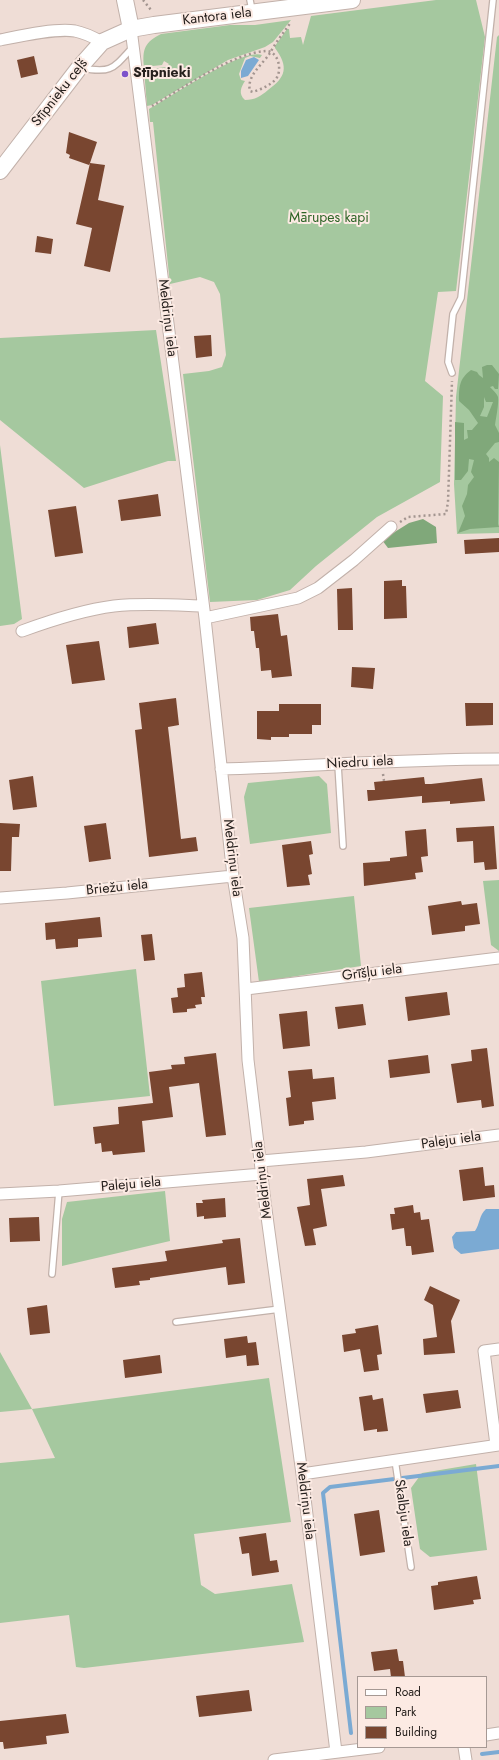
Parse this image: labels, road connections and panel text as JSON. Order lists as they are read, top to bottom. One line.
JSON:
{"streets":{"main road":["Kantora iela","Stīpnieku ceļš"],"street":["Meldriņu iela","Niedru iela","Briežu iela","Grīšļu iela","Paleju iela","Skalbju iela"]},"crossings":[["Kantora iela","Stīpnieku ceļš"],["Kantora iela","Meldriņu iela"],["Stīpnieku ceļš","Meldriņu iela"],["Meldriņu iela","Niedru iela"],["Meldriņu iela","Briežu iela"],["Meldriņu iela","Grīšļu iela"],["Meldriņu iela","Paleju iela"],["Meldriņu iela","Skalbju iela"]],"parks":["Mārupes kapi"],"places":["Stīpnieki"],"legend":["Road","Park","Building"]}
